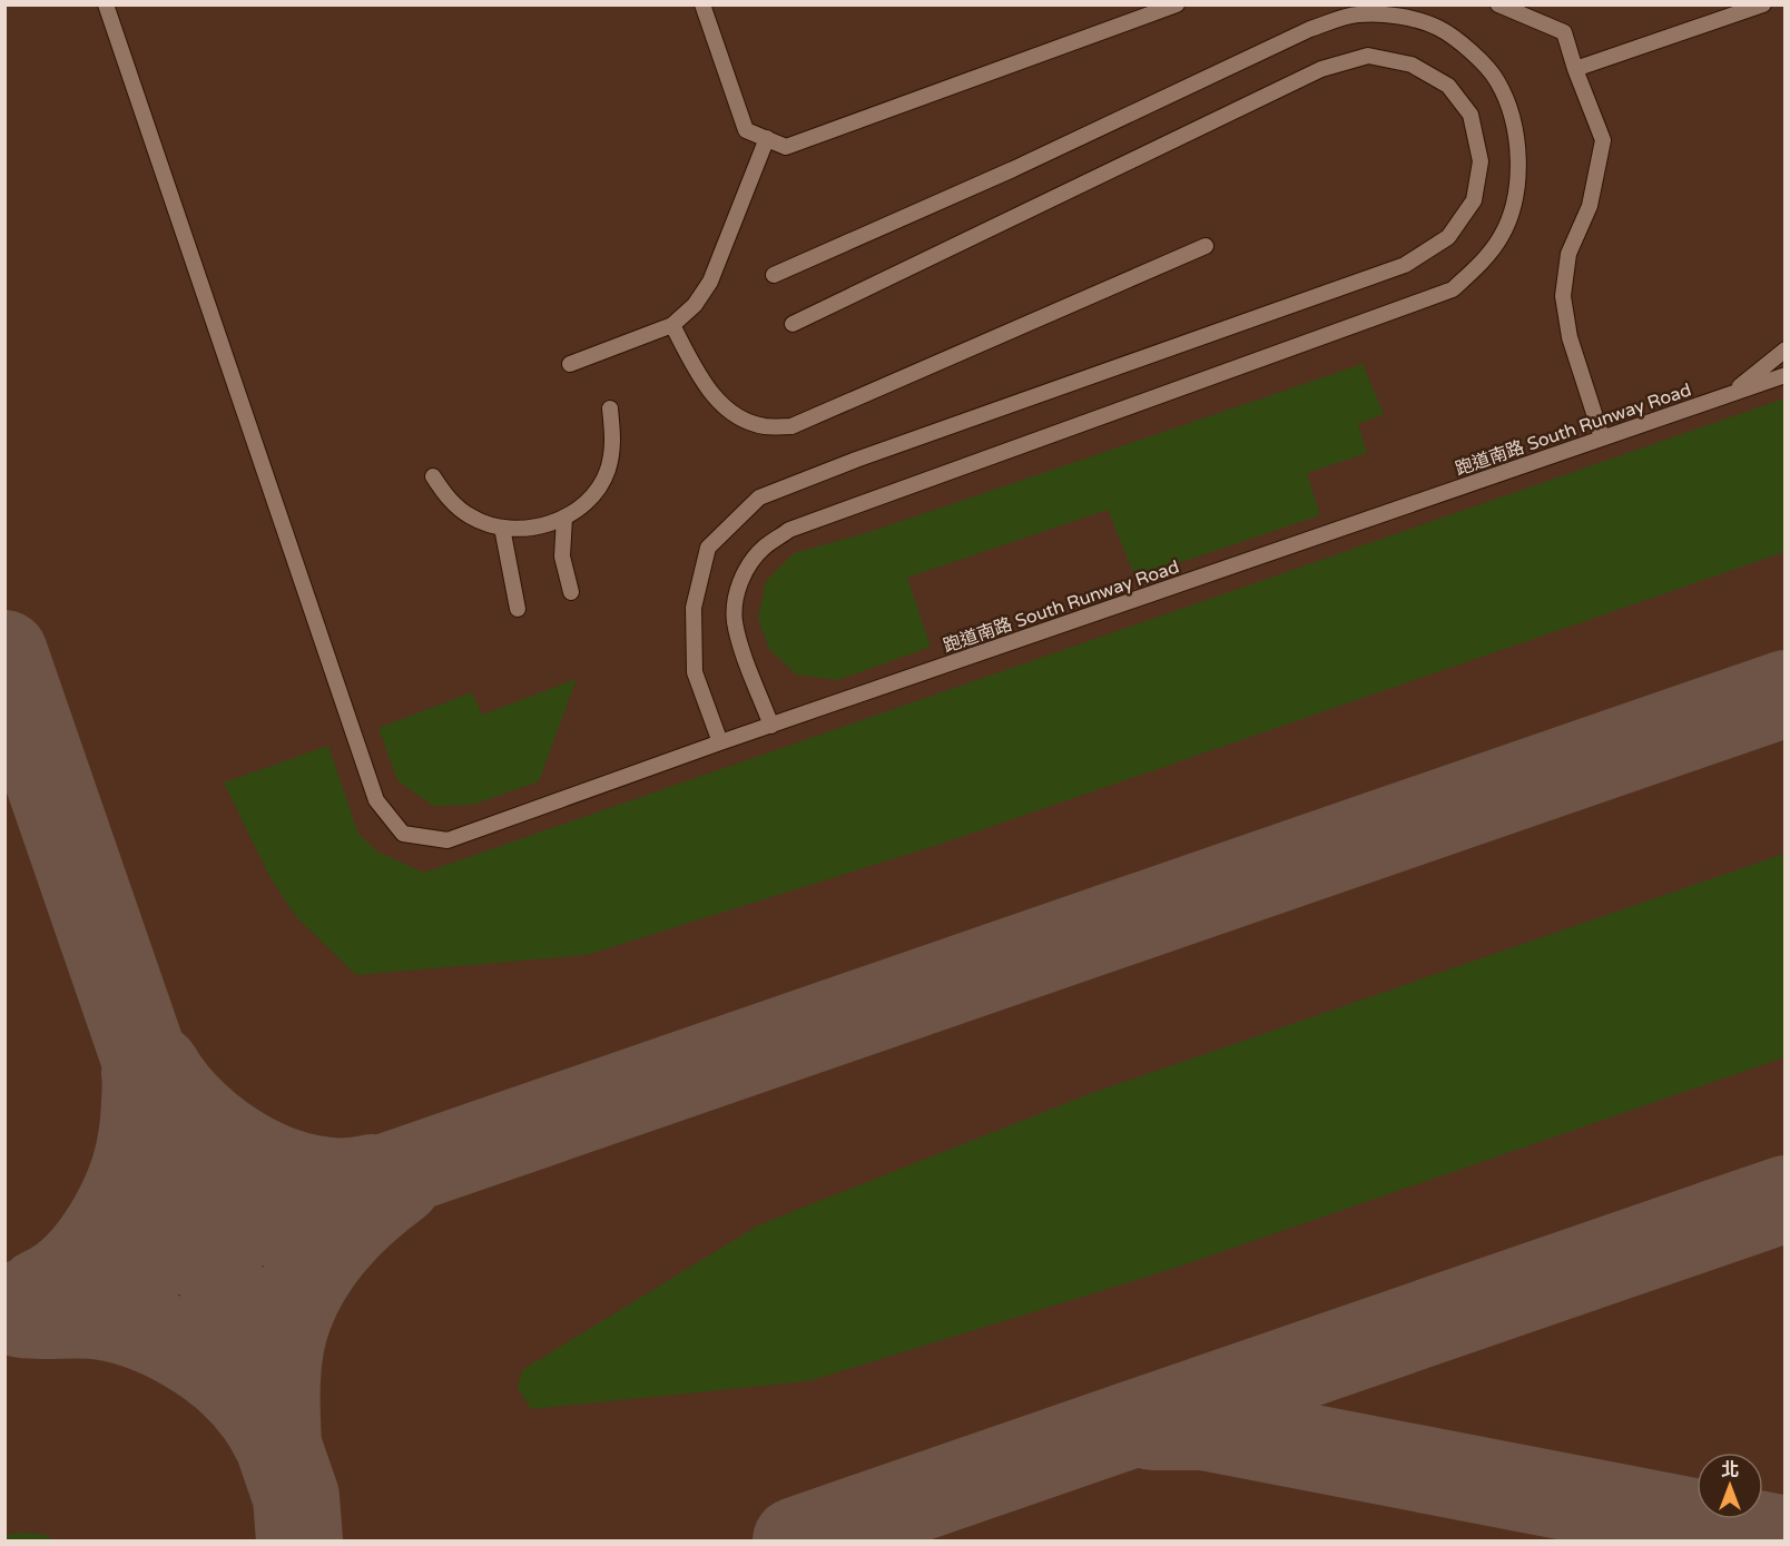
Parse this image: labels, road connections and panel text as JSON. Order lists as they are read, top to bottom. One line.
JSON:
{"streets":{"lane":["跑道南路 South Runway Road"]},"north":"top"}
